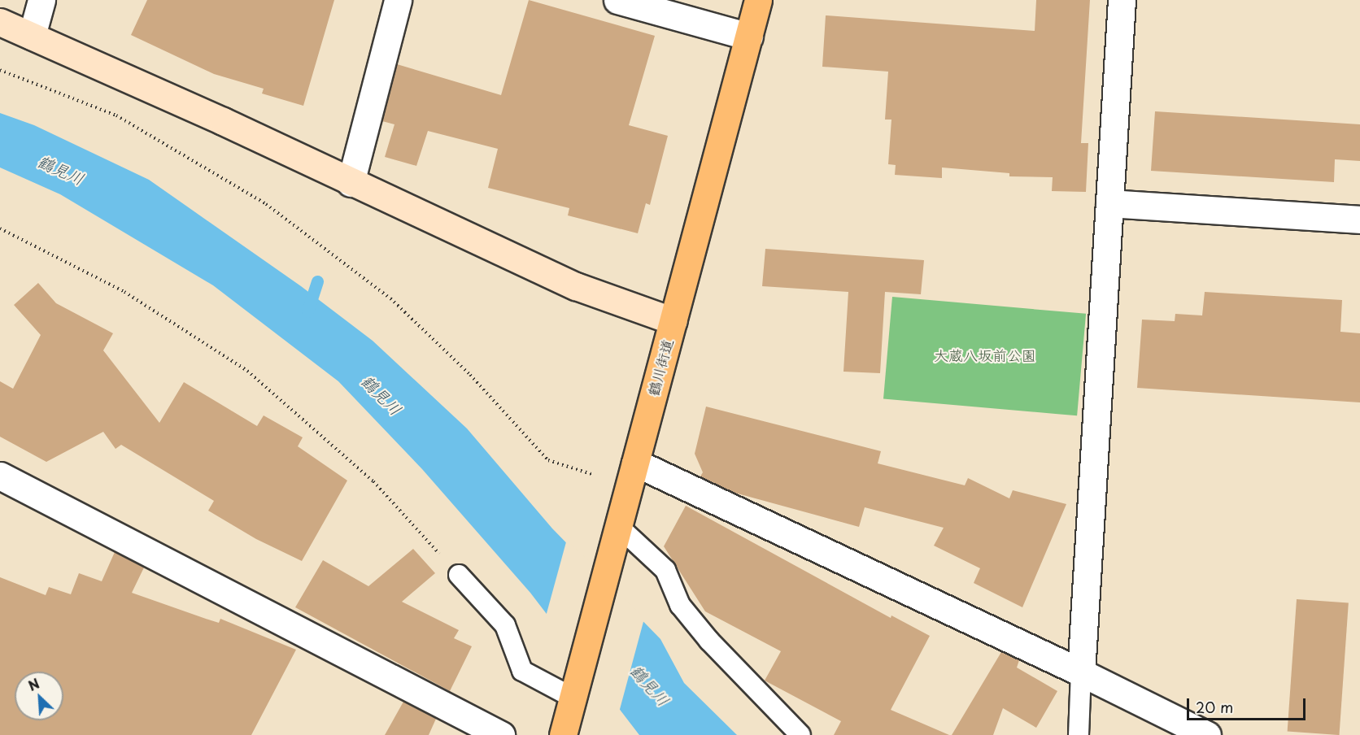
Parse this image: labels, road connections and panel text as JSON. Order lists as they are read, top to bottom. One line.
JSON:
{"streets":{"main road":["鶴川街道"]},"water":["鶴見川"],"parks":["大蔵八坂前公園"],"scale_bar":"20 m","north":"top left"}
